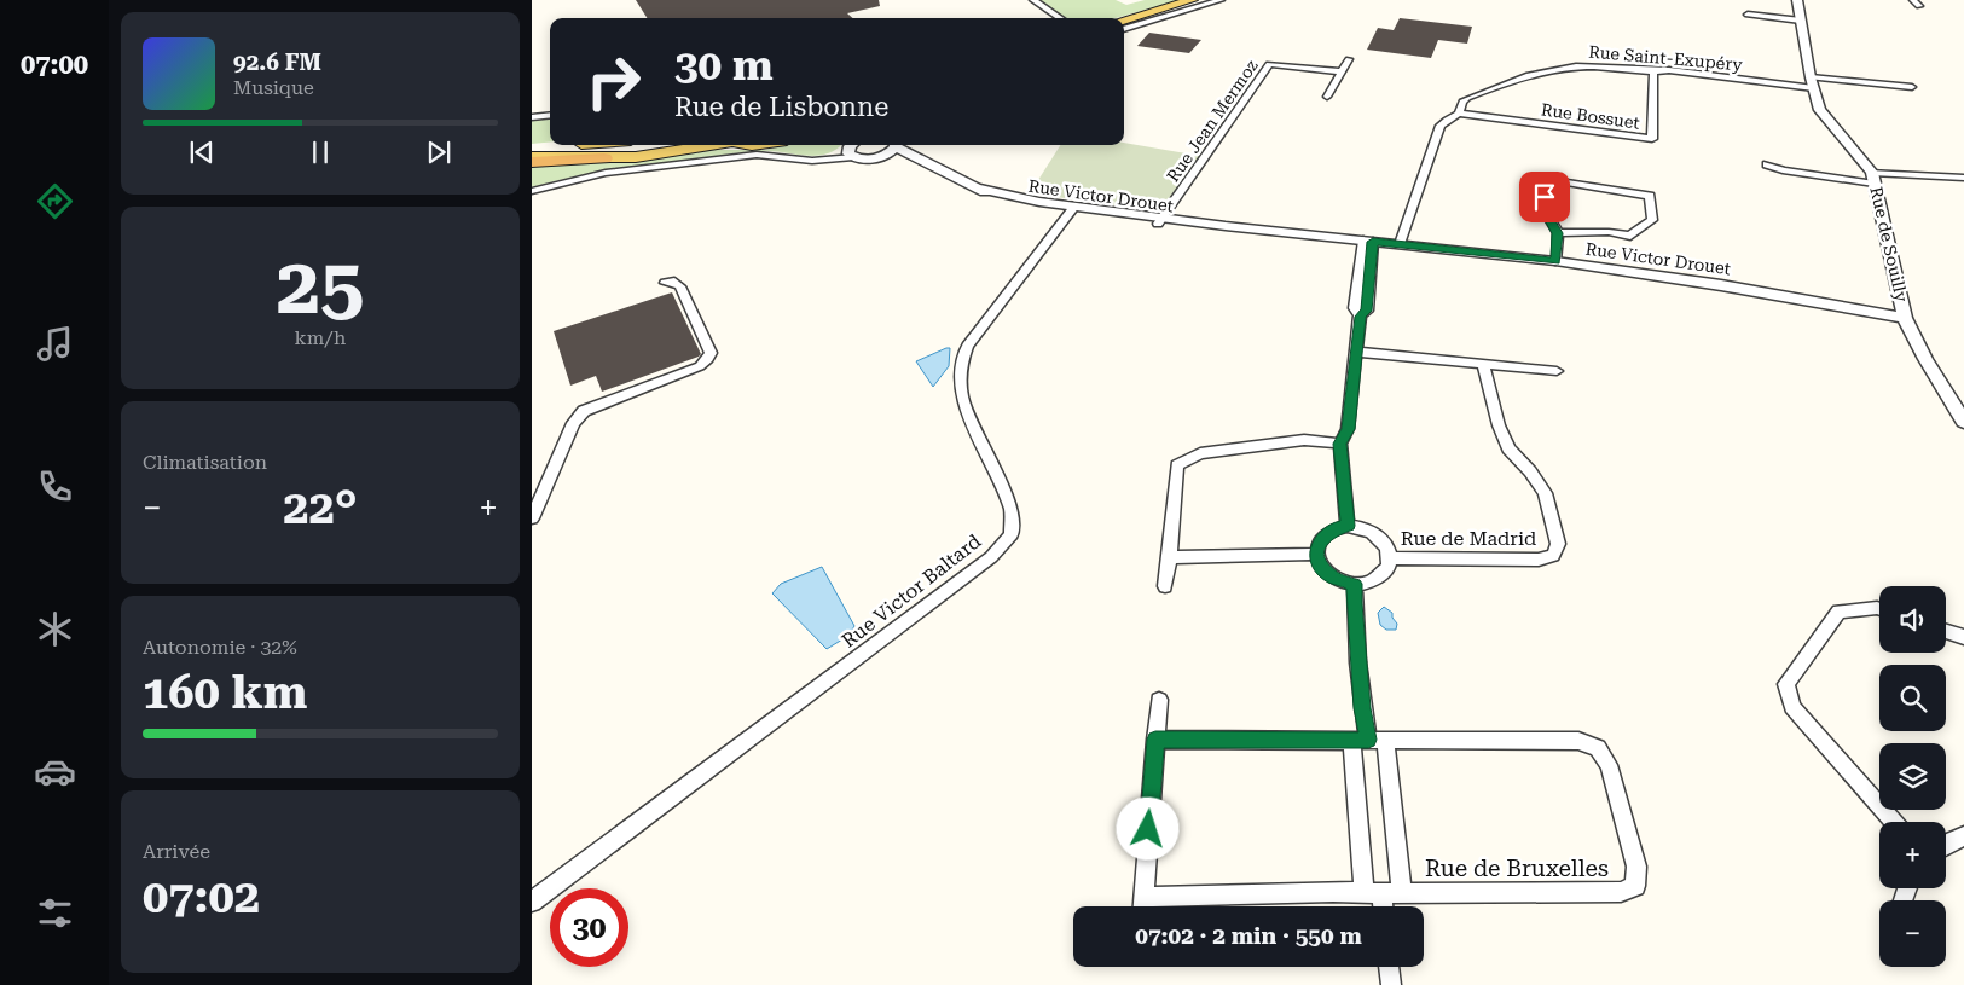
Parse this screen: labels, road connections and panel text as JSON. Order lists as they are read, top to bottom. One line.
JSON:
{"streets":{"street":["Rue Saint-Exupéry","Rue Bossuet","Rue Jean Mermoz","Rue Victor Drouet","Rue de Souilly","Rue de Madrid","Rue Victor Baltard","Rue de Bruxelles"]},"crossings":[["Rue Saint-Exupéry","Rue Bossuet"],["Rue Saint-Exupéry","Rue Victor Drouet"],["Rue Saint-Exupéry","Rue de Souilly"],["Rue Jean Mermoz","Rue Victor Drouet"],["Rue Victor Drouet","Rue de Souilly"],["Rue Victor Drouet","Rue Victor Baltard"]],"page":{"tabs":"07:00","turn":["30 m","Rue de Lisbonne"],"song":["92.6 FM","Musique"],"tile":[["25","km/h"],"Climatisation",["Autonomie · 32%","160 km"],["Arrivée","07:02"]],"heat":["−","22°","+"],"map_buttons":["+","−"],"limit":"30","trip":"07:02 · 2 min · 550 m"}}
